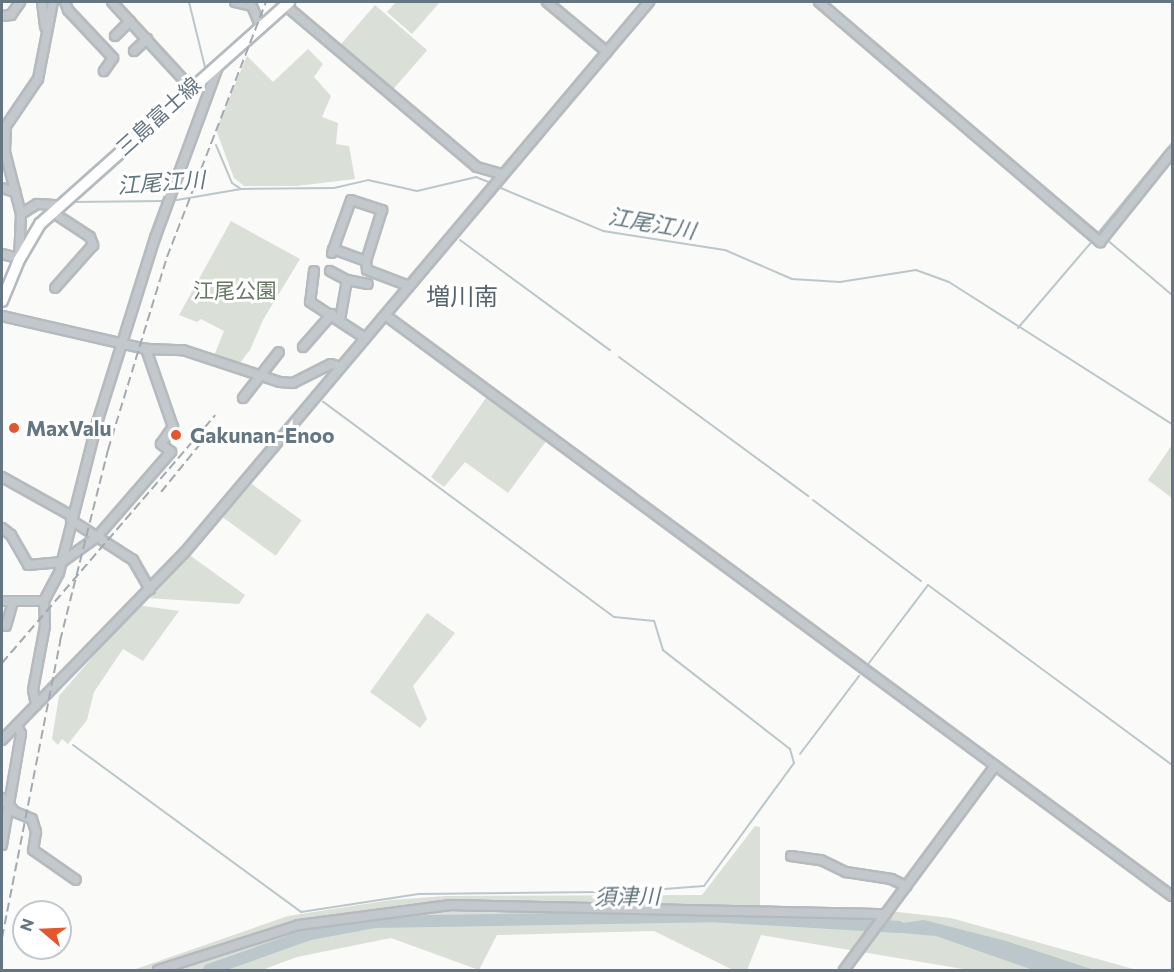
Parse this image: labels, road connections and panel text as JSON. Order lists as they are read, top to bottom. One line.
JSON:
{"streets":{"main road":["三島富士線"]},"districts":["増川南"],"water":["江尾江川","須津川"],"parks":["江尾公園"],"places":["MaxValu","Gakunan-Enoo"],"north":"left"}
